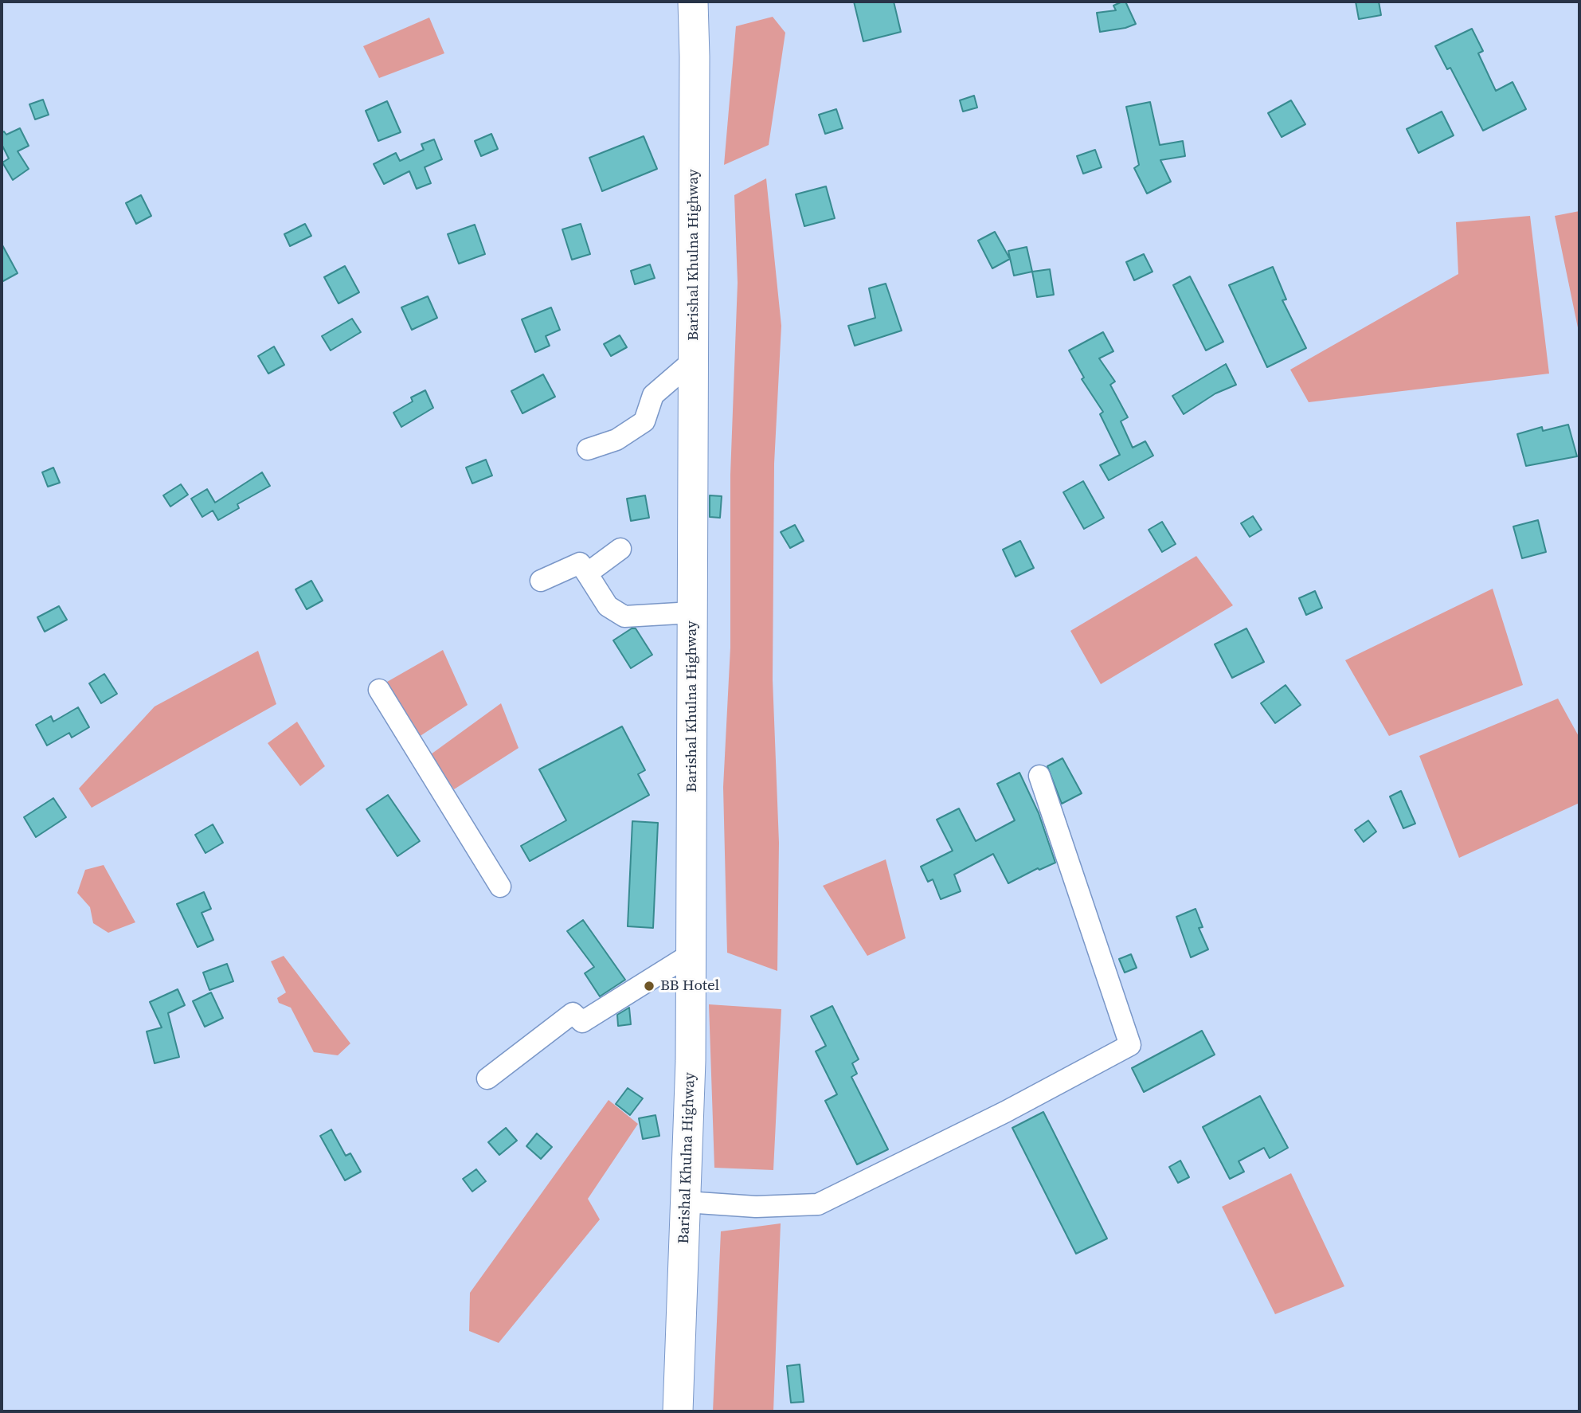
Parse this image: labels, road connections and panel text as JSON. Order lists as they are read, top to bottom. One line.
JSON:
{"streets":{"highway":["Barishal Khulna Highway"]},"places":["BB Hotel"]}
